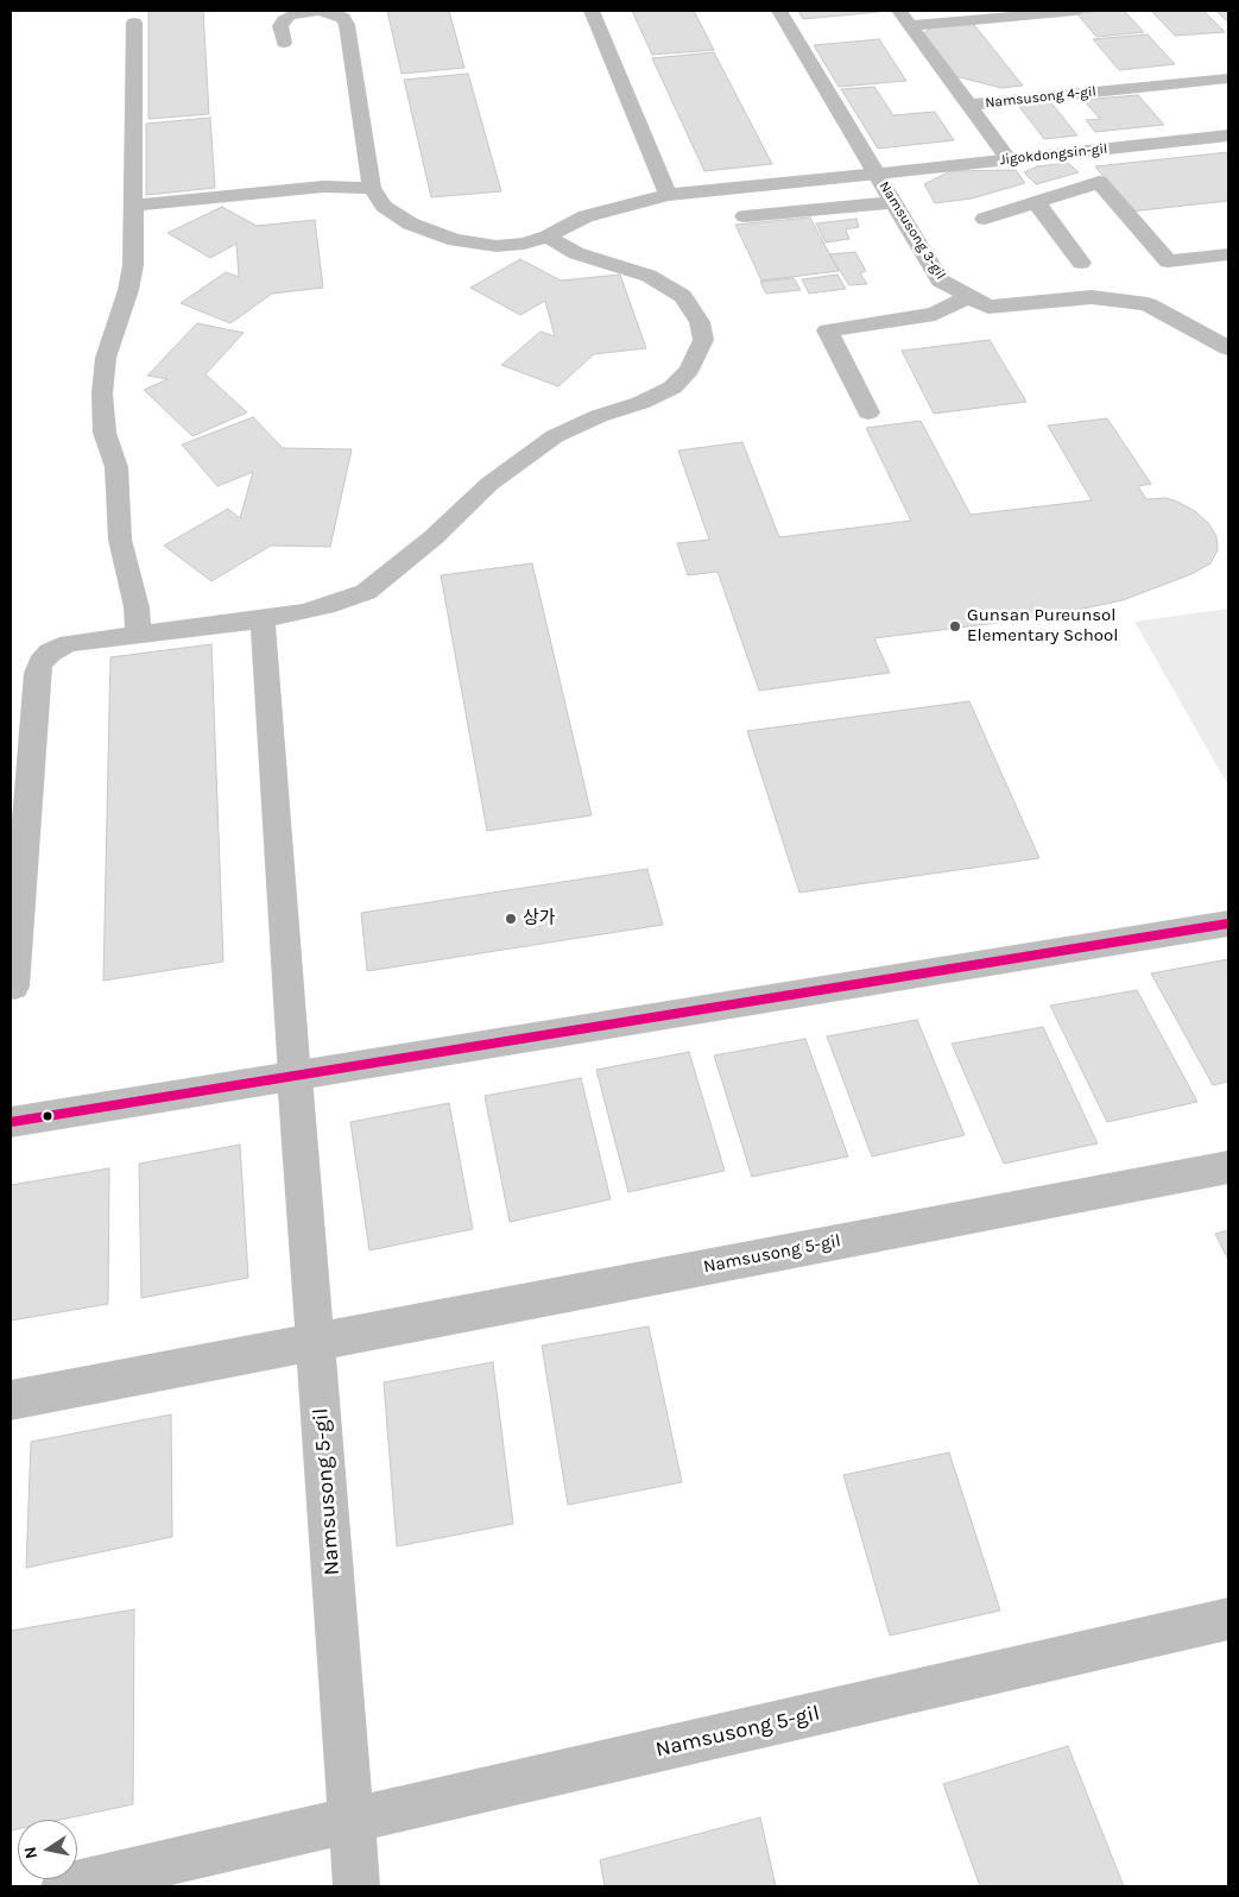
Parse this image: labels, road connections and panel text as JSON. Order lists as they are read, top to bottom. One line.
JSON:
{"streets":{"street":["Jigokdongsin-gil","Namsusong 3-gil","Namsusong 5-gil"],"lane":["Namsusong 4-gil"]},"crossings":[["Jigokdongsin-gil","Namsusong 3-gil"]],"places":["Gunsan Pureunsol Elementary School","상가"],"north":"left"}
